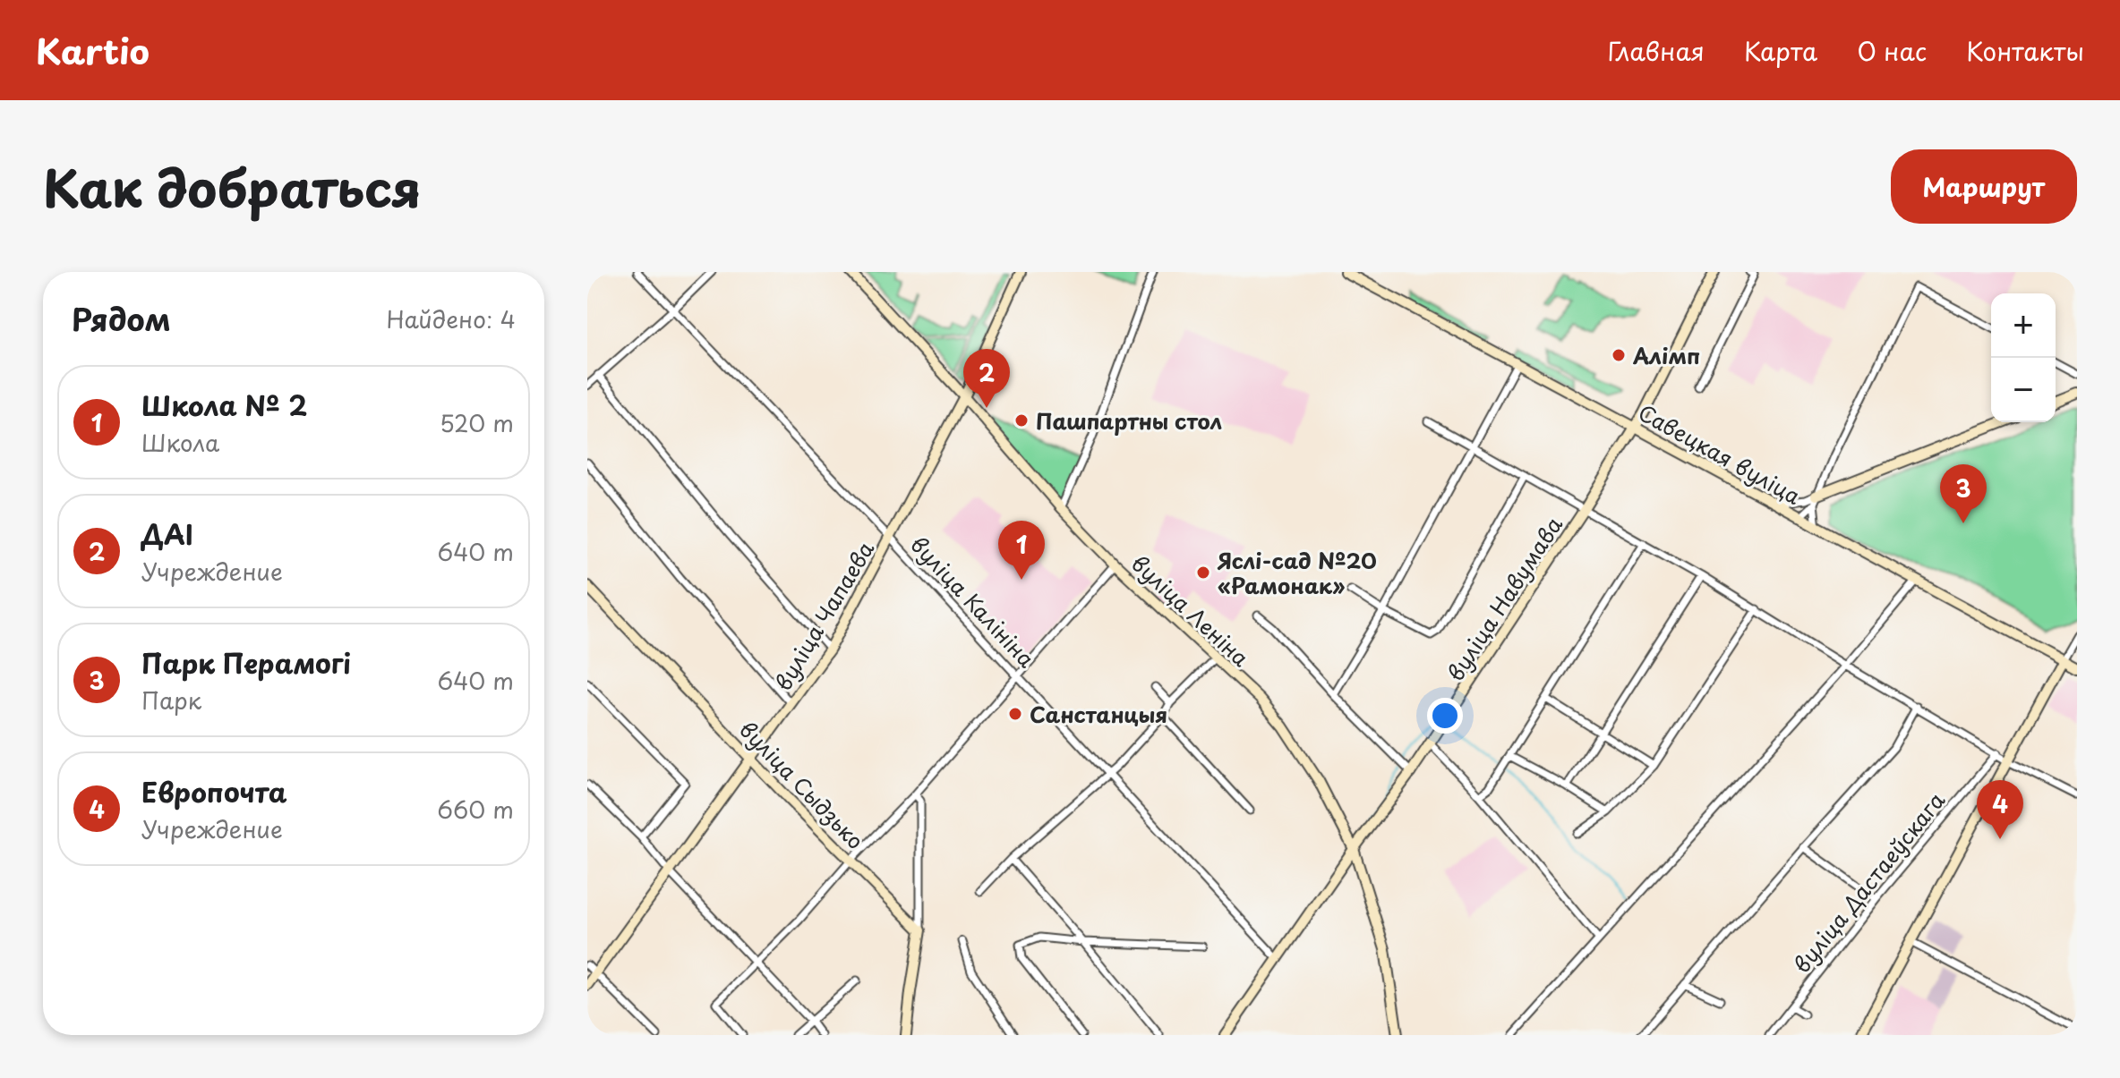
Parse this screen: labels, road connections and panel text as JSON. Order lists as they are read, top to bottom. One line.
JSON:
{"streets":{"street":["Савецкая вуліца","вуліца Навумава","вуліца Калініна","вуліца Леніна","вуліца Чапаева","вуліца Сыдзько","вуліца Дастаеўскага"]},"crossings":[["Савецкая вуліца","вуліца Навумава"],["Савецкая вуліца","вуліца Дастаеўскага"],["вуліца Навумава","вуліца Калініна"],["вуліца Навумава","вуліца Леніна"],["вуліца Калініна","вуліца Чапаева"],["вуліца Леніна","вуліца Чапаева"],["вуліца Чапаева","вуліца Сыдзько"]],"places":["Алімп","Пашпартны стол","Яслі-сад №20 «Рамонак»","Санстанцыя"],"page":{"header":"Kartio","nav":["Главная","Карта","О нас","Контакты"],"title":"Как добраться","buttons":"Маршрут","heading":["Рядом","Найдено: 4"],"map_buttons":["+","−"],"pins":["2","3","1","4"],"list":[{"mark":"1","name":"Школа № 2","note":"Школа","value":"520 m"},{"mark":"2","name":"ДАІ","note":"Учреждение","value":"640 m"},{"mark":"3","name":"Парк Перамогі","note":"Парк","value":"640 m"},{"mark":"4","name":"Европочта","note":"Учреждение","value":"660 m"}]}}
